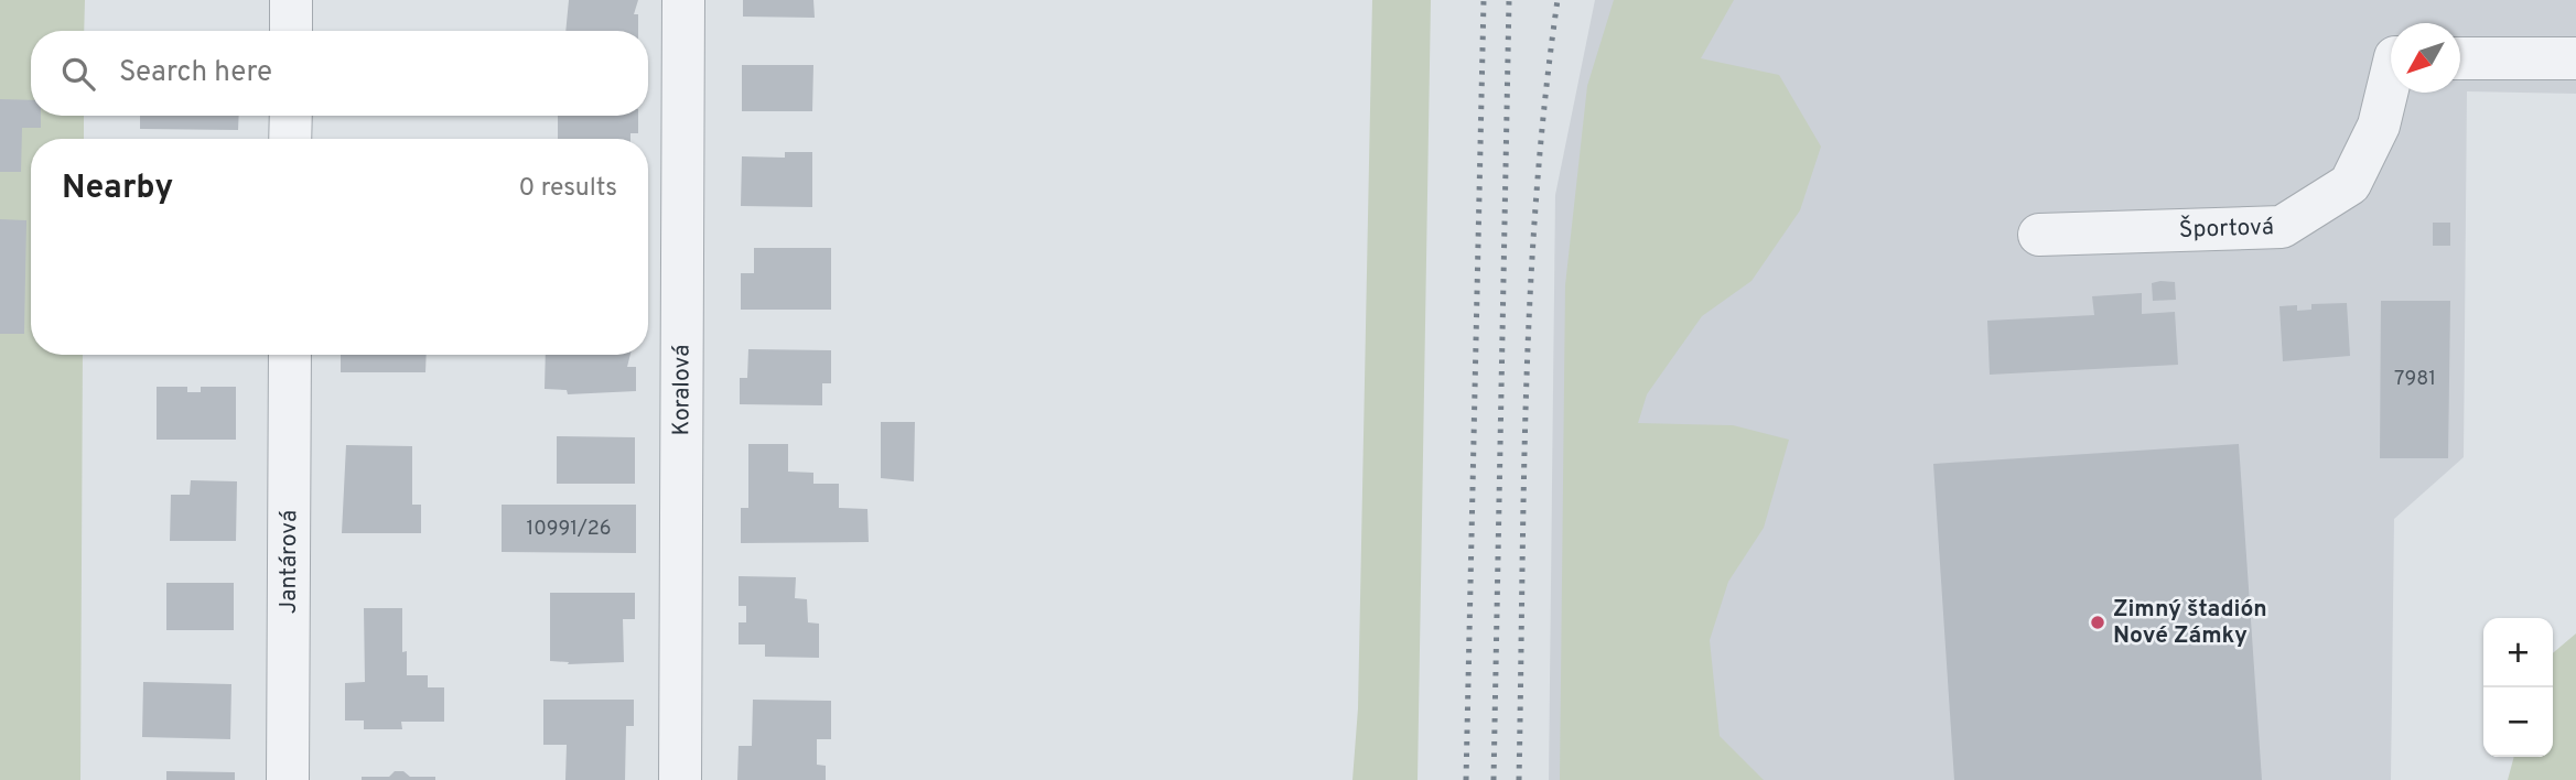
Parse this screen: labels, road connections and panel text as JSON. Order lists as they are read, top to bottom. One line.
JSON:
{"streets":{"street":["Športová","Koralová","Jantárová"]},"places":["Zimný štadión Nové Zámky"],"house_numbers":["7981","10991/26"],"north":"bottom left","page":{"search":"Search here","heading":["Nearby","0 results"],"map_buttons":["+","−"]}}
